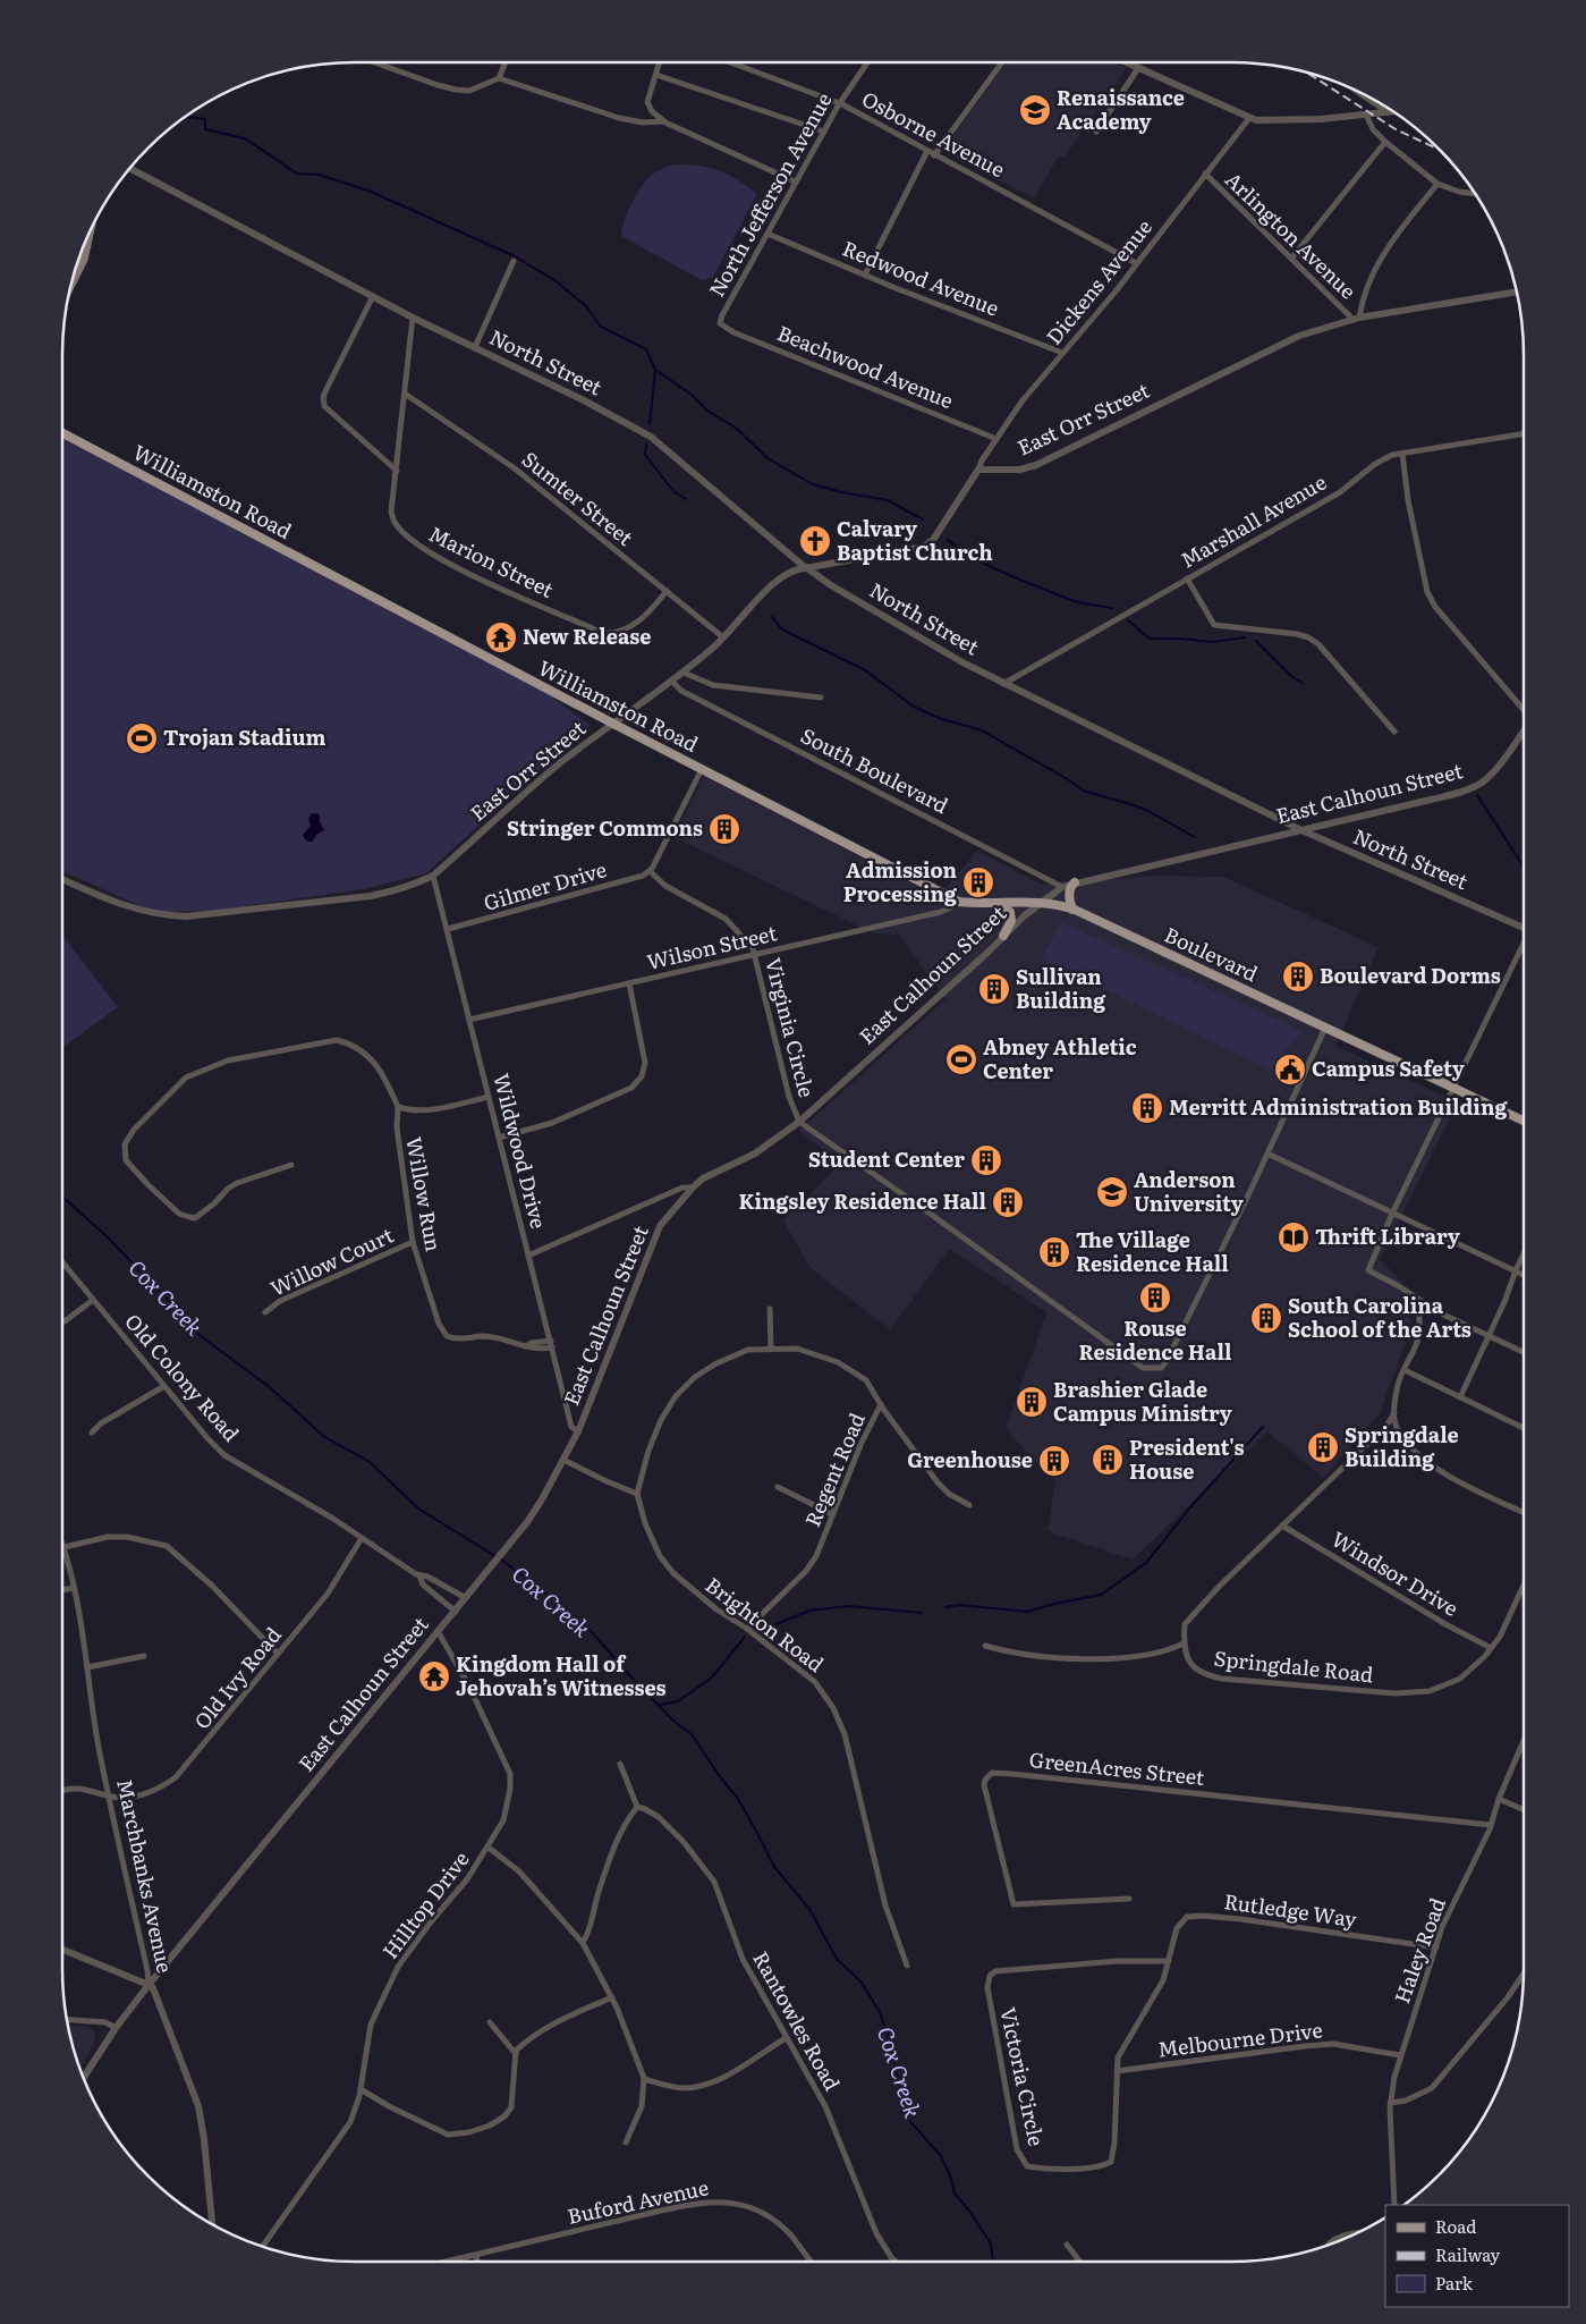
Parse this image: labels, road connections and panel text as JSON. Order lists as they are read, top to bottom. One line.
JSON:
{"streets":{"main road":["Williamston Road","Boulevard"],"street":["Osborne Avenue","North Jefferson Avenue","Arlington Avenue","Redwood Avenue","Dickens Avenue","North Street","Beachwood Avenue","East Orr Street","Sumter Street","Marshall Avenue","Marion Street","South Boulevard","East Calhoun Street","Gilmer Drive","Wilson Street","Virginia Circle","Wildwood Drive","Willow Run","Willow Court","Old Colony Road","Regent Road","Windsor Drive","Brighton Road","Springdale Road","Old Ivy Road","GreenAcres Street","Marchbanks Avenue","Hilltop Drive","Rutledge Way","Haley Road","Rantowles Road","Melbourne Drive","Victoria Circle","Buford Avenue"]},"crossings":[["Osborne Avenue","North Jefferson Avenue"],["Osborne Avenue","Dickens Avenue"],["North Jefferson Avenue","Redwood Avenue"],["North Jefferson Avenue","Beachwood Avenue"],["Arlington Avenue","Dickens Avenue"],["Arlington Avenue","East Orr Street"],["Redwood Avenue","Dickens Avenue"],["Dickens Avenue","Beachwood Avenue"],["Dickens Avenue","East Orr Street"],["North Street","East Orr Street"],["North Street","Marshall Avenue"],["North Street","Marion Street"],["North Street","East Calhoun Street"],["East Orr Street","Williamston Road"],["East Orr Street","Sumter Street"],["East Orr Street","South Boulevard"],["East Orr Street","Wildwood Drive"],["Williamston Road","East Calhoun Street"],["Williamston Road","Wilson Street"],["Williamston Road","Boulevard"],["Sumter Street","Marion Street"],["South Boulevard","East Calhoun Street"],["East Calhoun Street","Virginia Circle"],["East Calhoun Street","Wildwood Drive"],["East Calhoun Street","Old Colony Road"],["East Calhoun Street","Marchbanks Avenue"],["East Calhoun Street","Hilltop Drive"],["Gilmer Drive","Virginia Circle"],["Gilmer Drive","Wildwood Drive"],["Wilson Street","Virginia Circle"],["Wilson Street","Wildwood Drive"],["Wildwood Drive","Willow Run"],["Willow Run","Willow Court"],["Old Colony Road","Old Ivy Road"],["Regent Road","Brighton Road"],["Windsor Drive","Springdale Road"],["Old Ivy Road","Marchbanks Avenue"],["GreenAcres Street","Haley Road"],["Rutledge Way","Haley Road"],["Rutledge Way","Victoria Circle"],["Haley Road","Melbourne Drive"],["Melbourne Drive","Victoria Circle"]],"water":["Cox Creek"],"places":{"school or university":["Renaissance Academy","Anderson University"],"church":["Calvary Baptist Church"],"temple":["New Release","Kingdom Hall of Jehovah’s Witnesses"],"sports":["Trojan Stadium","Abney Athletic Center"],"building":["Stringer Commons","Admission Processing","Boulevard Dorms","Sullivan Building","Merritt Administration Building","Student Center","Kingsley Residence Hall","The Village Residence Hall","Rouse Residence Hall","South Carolina School of the Arts","Brashier Glade Campus Ministry","Springdale Building","President's House","Greenhouse"],"public building":["Campus Safety"],"library":["Thrift Library"]},"legend":["Road","Railway","Park"]}
